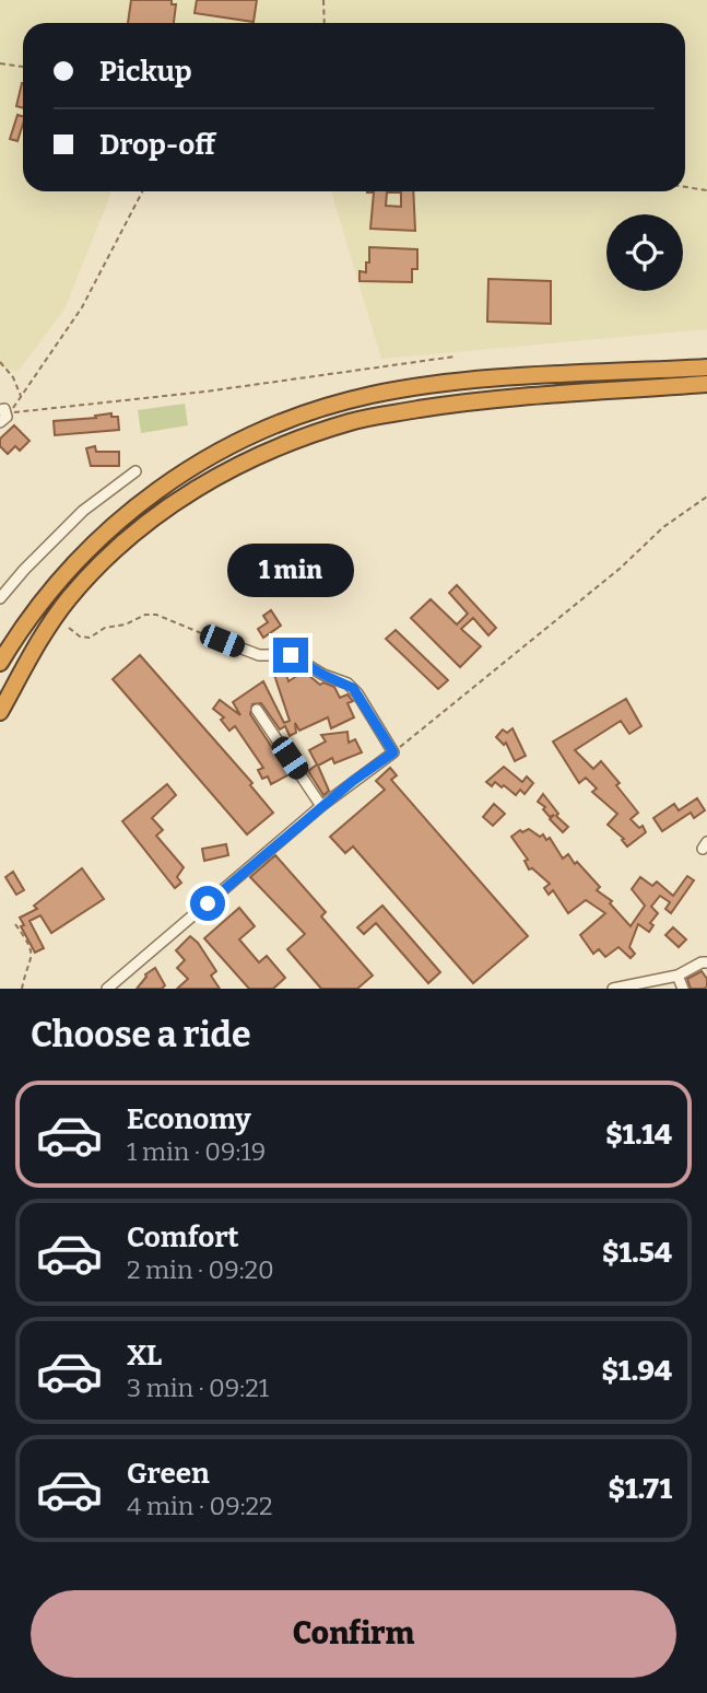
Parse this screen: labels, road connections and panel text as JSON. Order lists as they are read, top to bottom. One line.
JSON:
{"page":{"banner":["Pickup","Drop-off"],"bubble":"1 min","heading":"Choose a ride","list":[{"name":"Economy","note":"1 min · 09:19","value":"$1.14"},{"name":"Comfort","note":"2 min · 09:20","value":"$1.54"},{"name":"XL","note":"3 min · 09:21","value":"$1.94"},{"name":"Green","note":"4 min · 09:22","value":"$1.71"}],"buttons":"Confirm"}}
